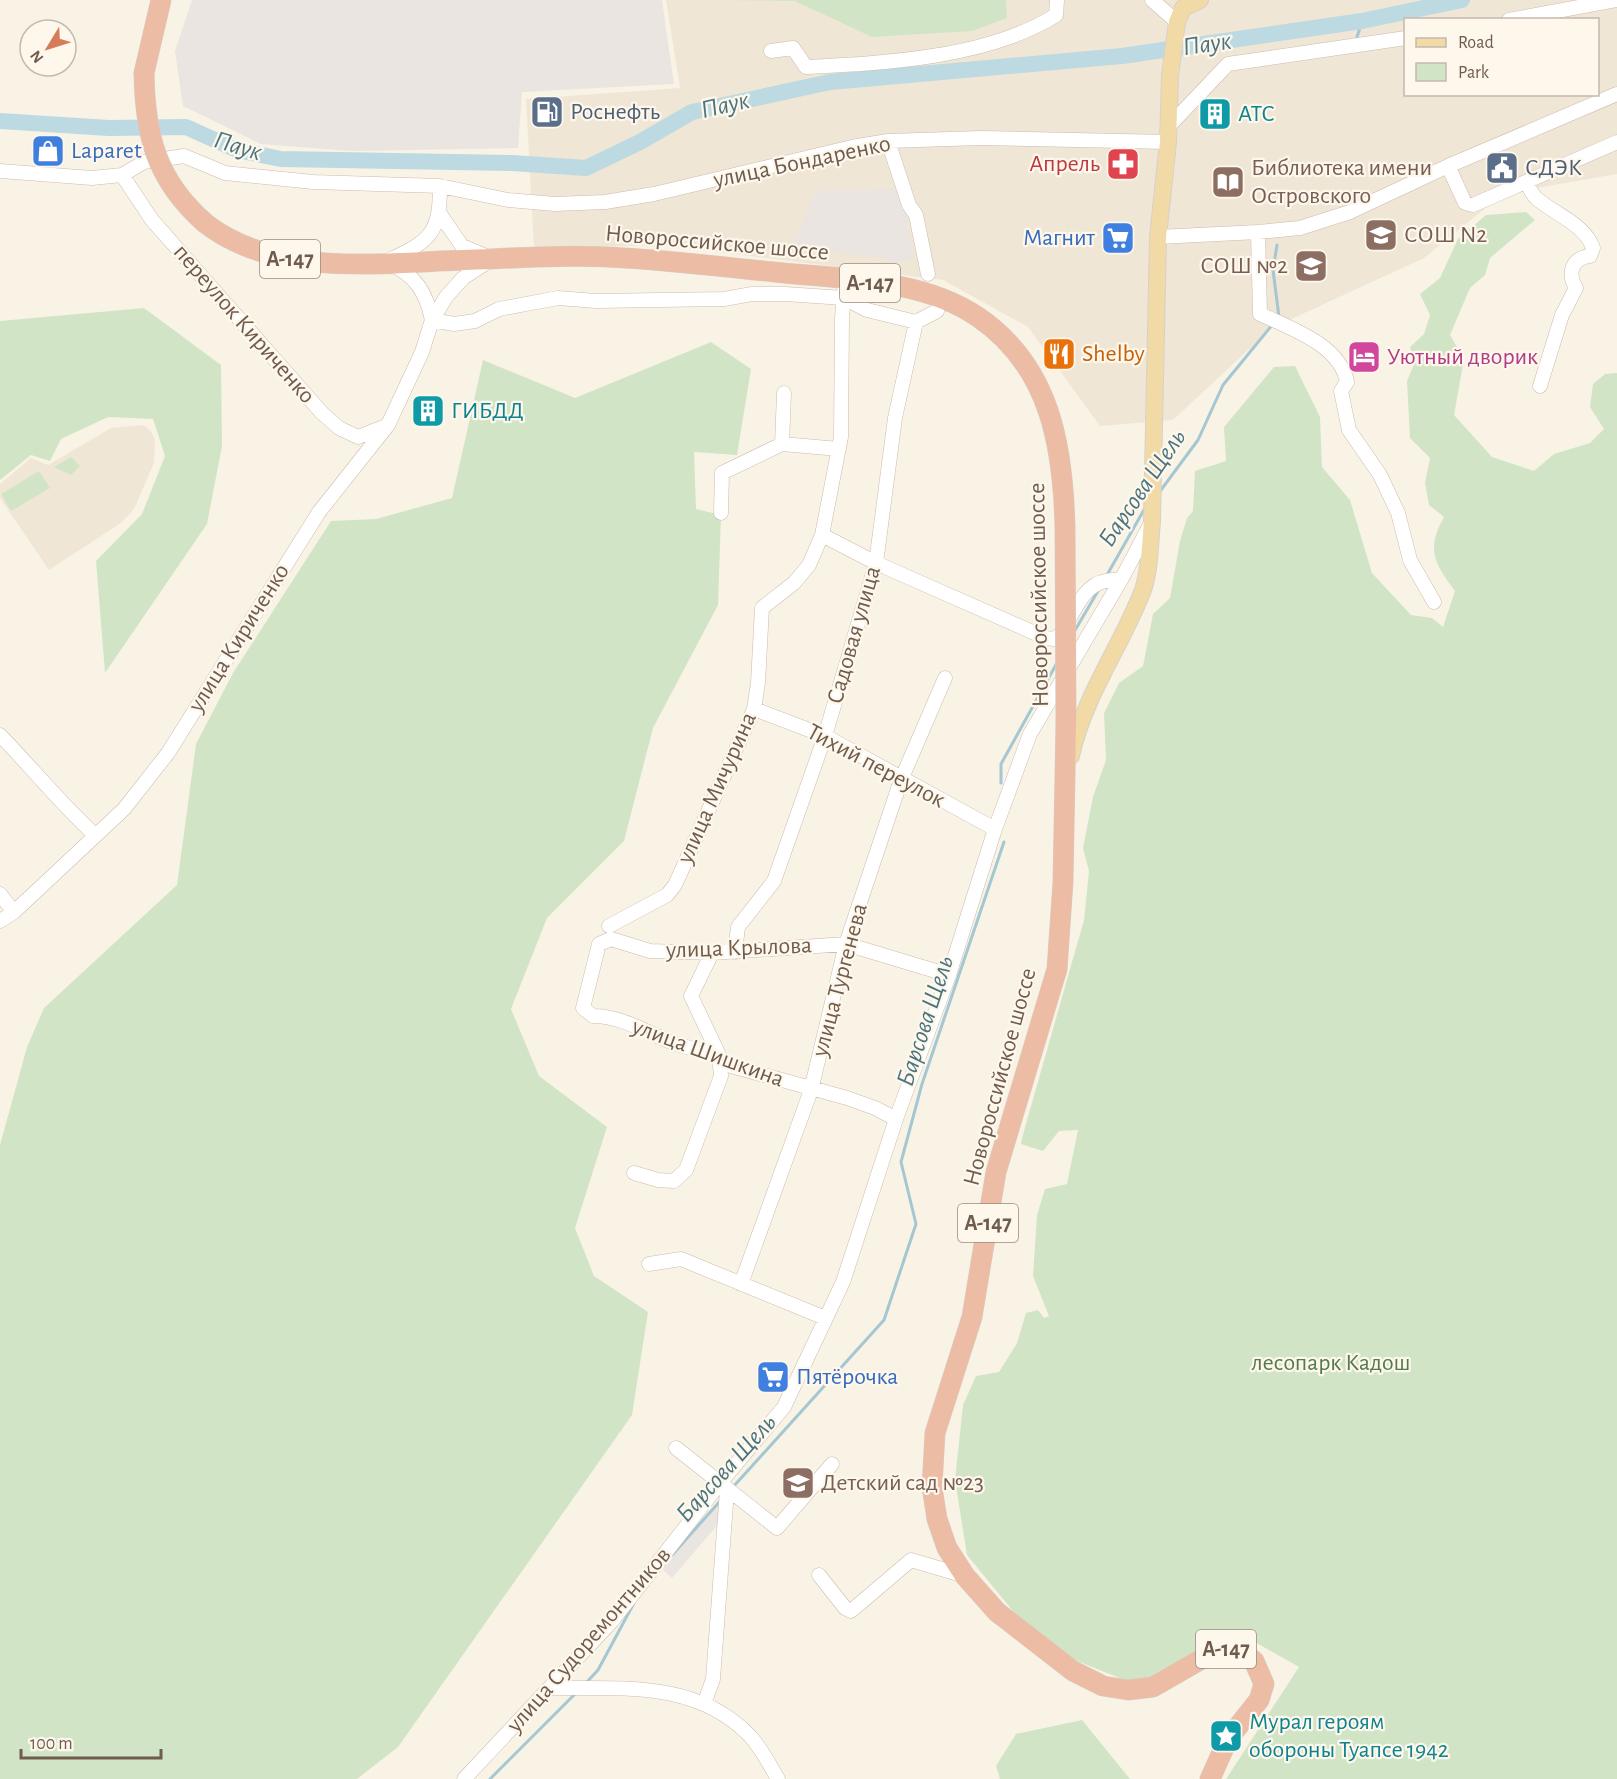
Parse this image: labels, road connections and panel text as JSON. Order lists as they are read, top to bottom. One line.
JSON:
{"streets":{"highway":["Новороссийское шоссе","А-147"],"street":["улица Бондаренко","переулок Кириченко","Садовая улица","улица Кириченко","Тихий переулок","улица Мичурина","улица Крылова","улица Тургенева","улица Шишкина","улица Судоремонтников"]},"crossings":[["улица Бондаренко","Новороссийское шоссе"],["улица Бондаренко","переулок Кириченко"],["Новороссийское шоссе","улица Кириченко"],["Новороссийское шоссе","улица Мичурина"],["Новороссийское шоссе","улица Судоремонтников"],["переулок Кириченко","улица Кириченко"],["Садовая улица","Тихий переулок"],["Садовая улица","улица Крылова"],["Тихий переулок","улица Мичурина"],["Тихий переулок","улица Тургенева"],["Тихий переулок","улица Судоремонтников"],["улица Крылова","улица Тургенева"],["улица Крылова","улица Шишкина"],["улица Крылова","улица Судоремонтников"],["улица Тургенева","улица Шишкина"],["улица Шишкина","улица Судоремонтников"]],"water":["Паук","Барсова Щель"],"parks":["лесопарк Кадош"],"places":{"fuel station":["Роснефть"],"building":["АТС","ГИБДД"],"shop":["Laparet"],"pharmacy":["Апрель"],"public building":["СДЭК"],"library":["Библиотека имени Островского"],"school or university":["СОШ N2","СОШ №2","Детский сад №23"],"supermarket":["Магнит","Пятёрочка"],"restaurant":["Shelby"],"hotel":["Уютный дворик"],"place":["Мурал героям обороны Туапсе 1942"]},"legend":["Road","Park"],"scale_bar":"100 m","north":"bottom left"}
